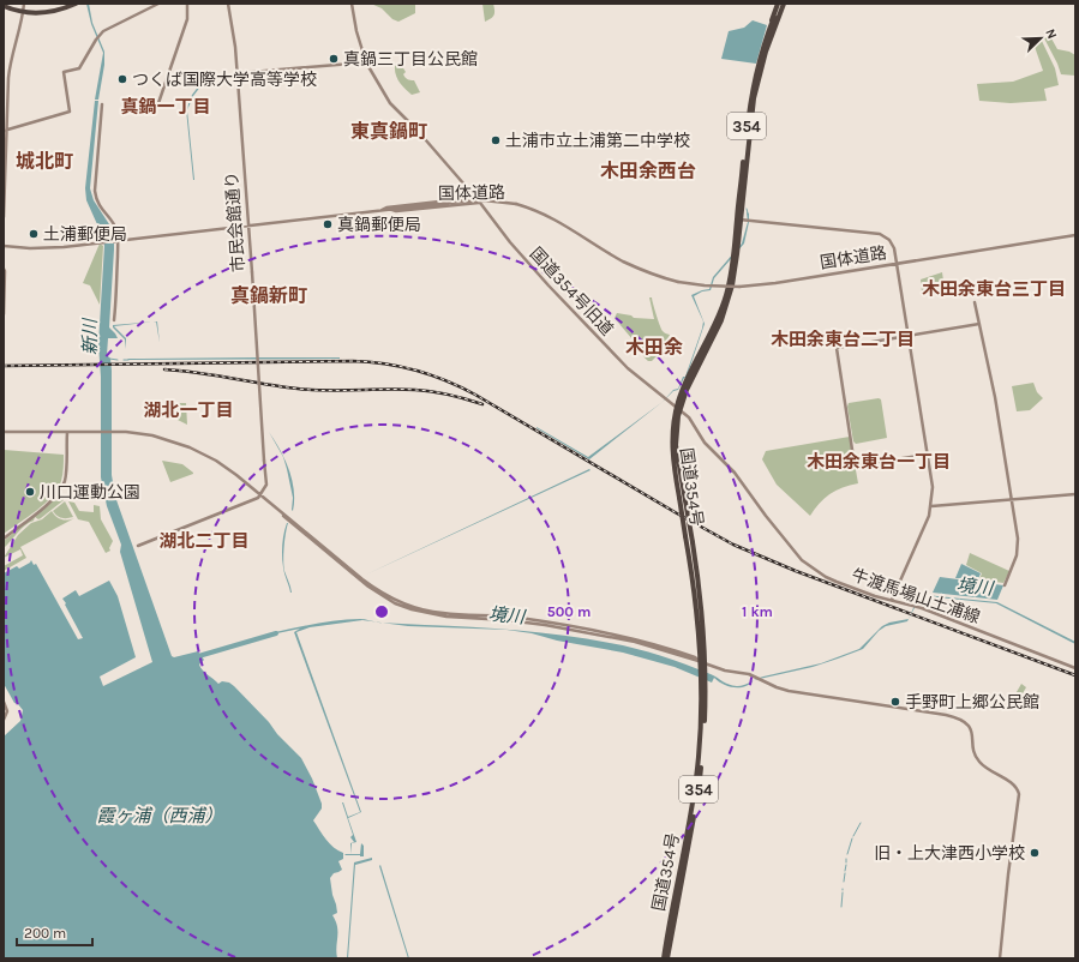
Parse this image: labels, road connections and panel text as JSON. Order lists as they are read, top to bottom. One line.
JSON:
{"streets":{"highway":["354","国道354号"],"street":["国体道路","市民会館通り","国道354号旧道","牛渡馬場山土浦線"]},"crossings":[["国体道路","市民会館通り"],["国道354号旧道","国道354号"],["国道354号旧道","牛渡馬場山土浦線"],["国道354号","牛渡馬場山土浦線"]],"districts":["真鍋一丁目","東真鍋町","城北町","木田余西台","木田余東台三丁目","真鍋新町","木田余東台二丁目","木田余","湖北一丁目","木田余東台一丁目","湖北二丁目"],"water":["新川","境川","霞ヶ浦（西浦）"],"places":["真鍋三丁目公民館","つくば国際大学高等学校","土浦市立土浦第二中学校","真鍋郵便局","土浦郵便局","川口運動公園","手野町上郷公民館","旧・上大津西小学校"],"scale_bar":"200 m","north":"top right","rings":["500 m","1 km"]}
